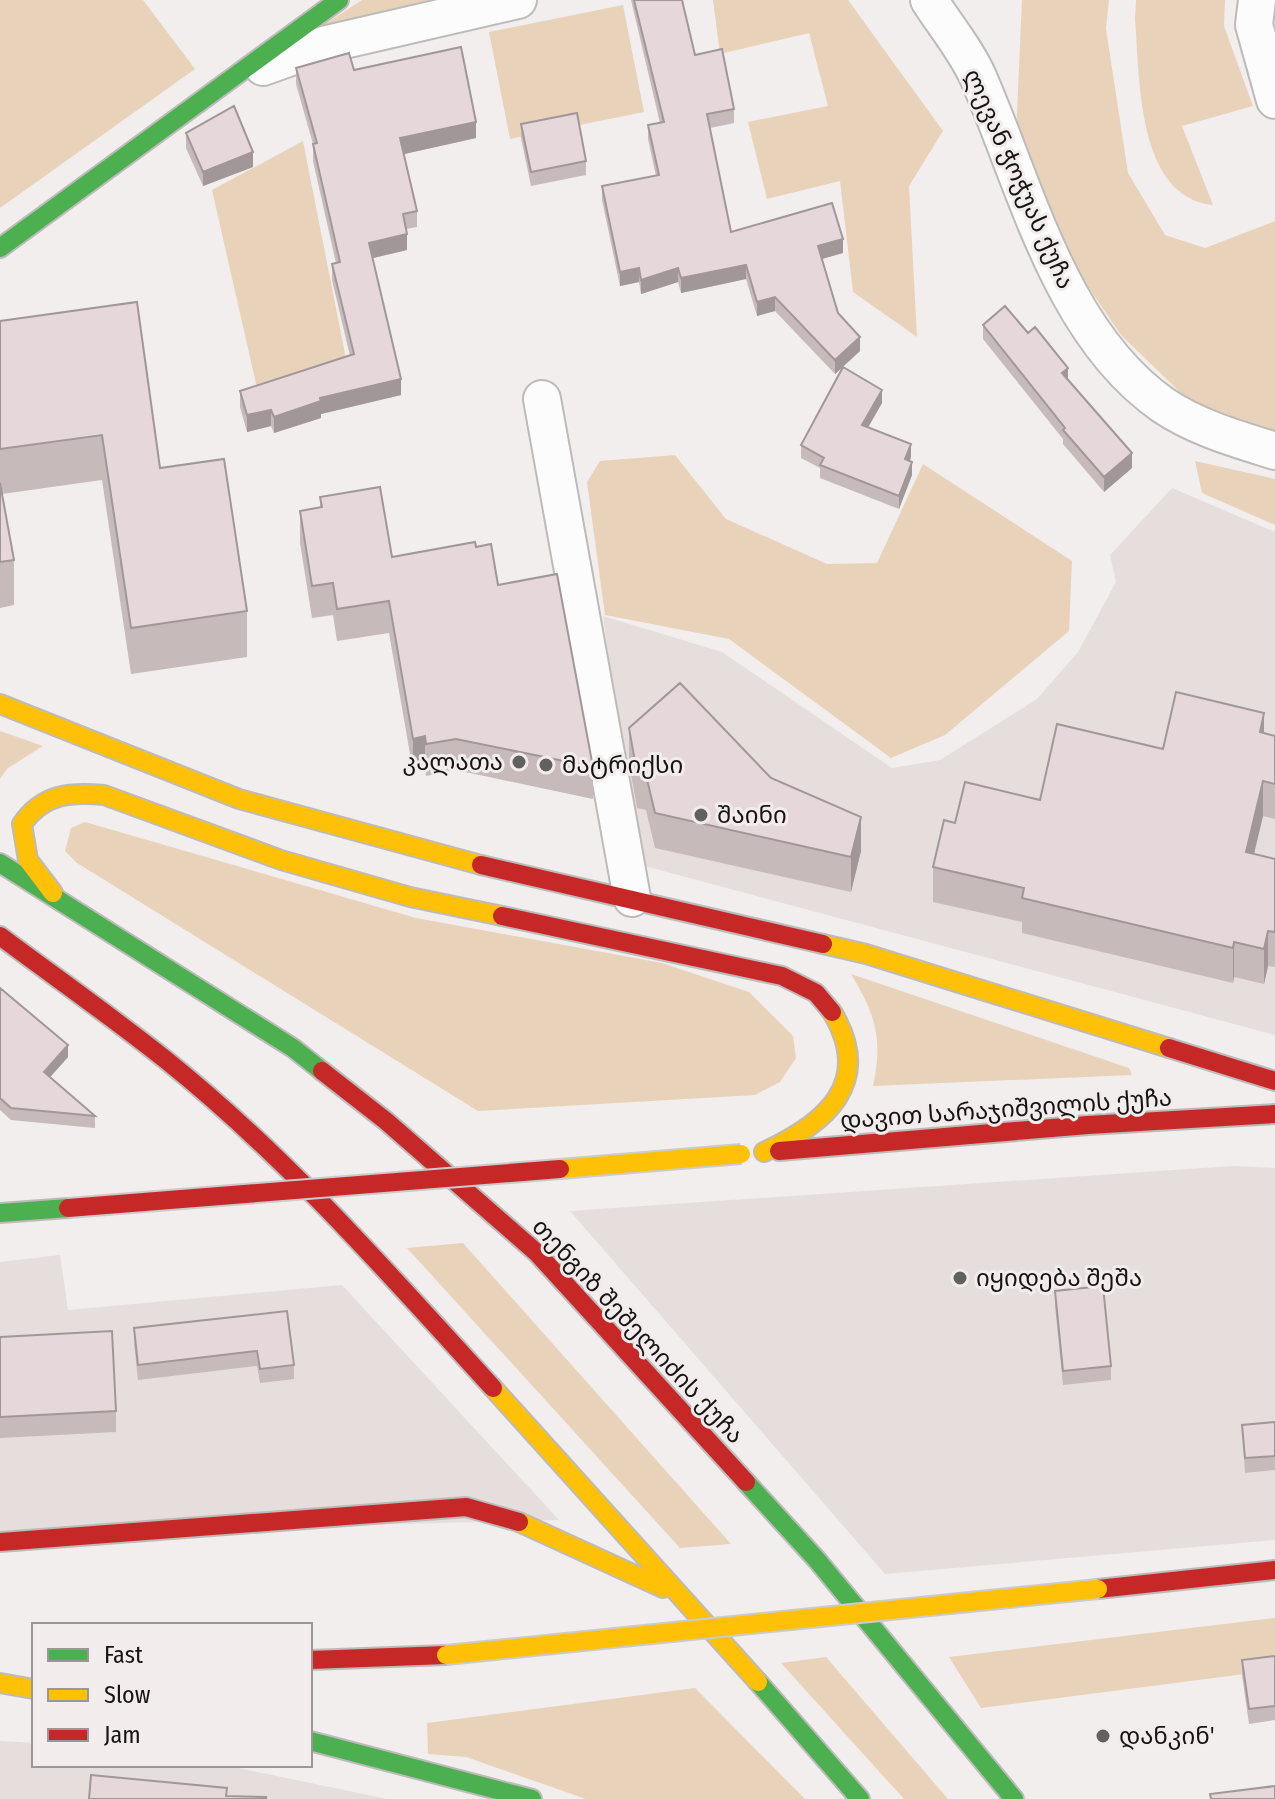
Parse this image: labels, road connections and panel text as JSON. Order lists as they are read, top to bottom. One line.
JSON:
{"streets":{"main road":["დავით სარაჯიშვილის ქუჩა","თენგიზ შეშელიძის ქუჩა"],"street":["ლევან ჭოჭუას ქუჩა"]},"places":["კალათა","მატრიქსი","შაინი","იყიდება შეშა","დანკინ'"],"legend":["Fast","Slow","Jam"]}
